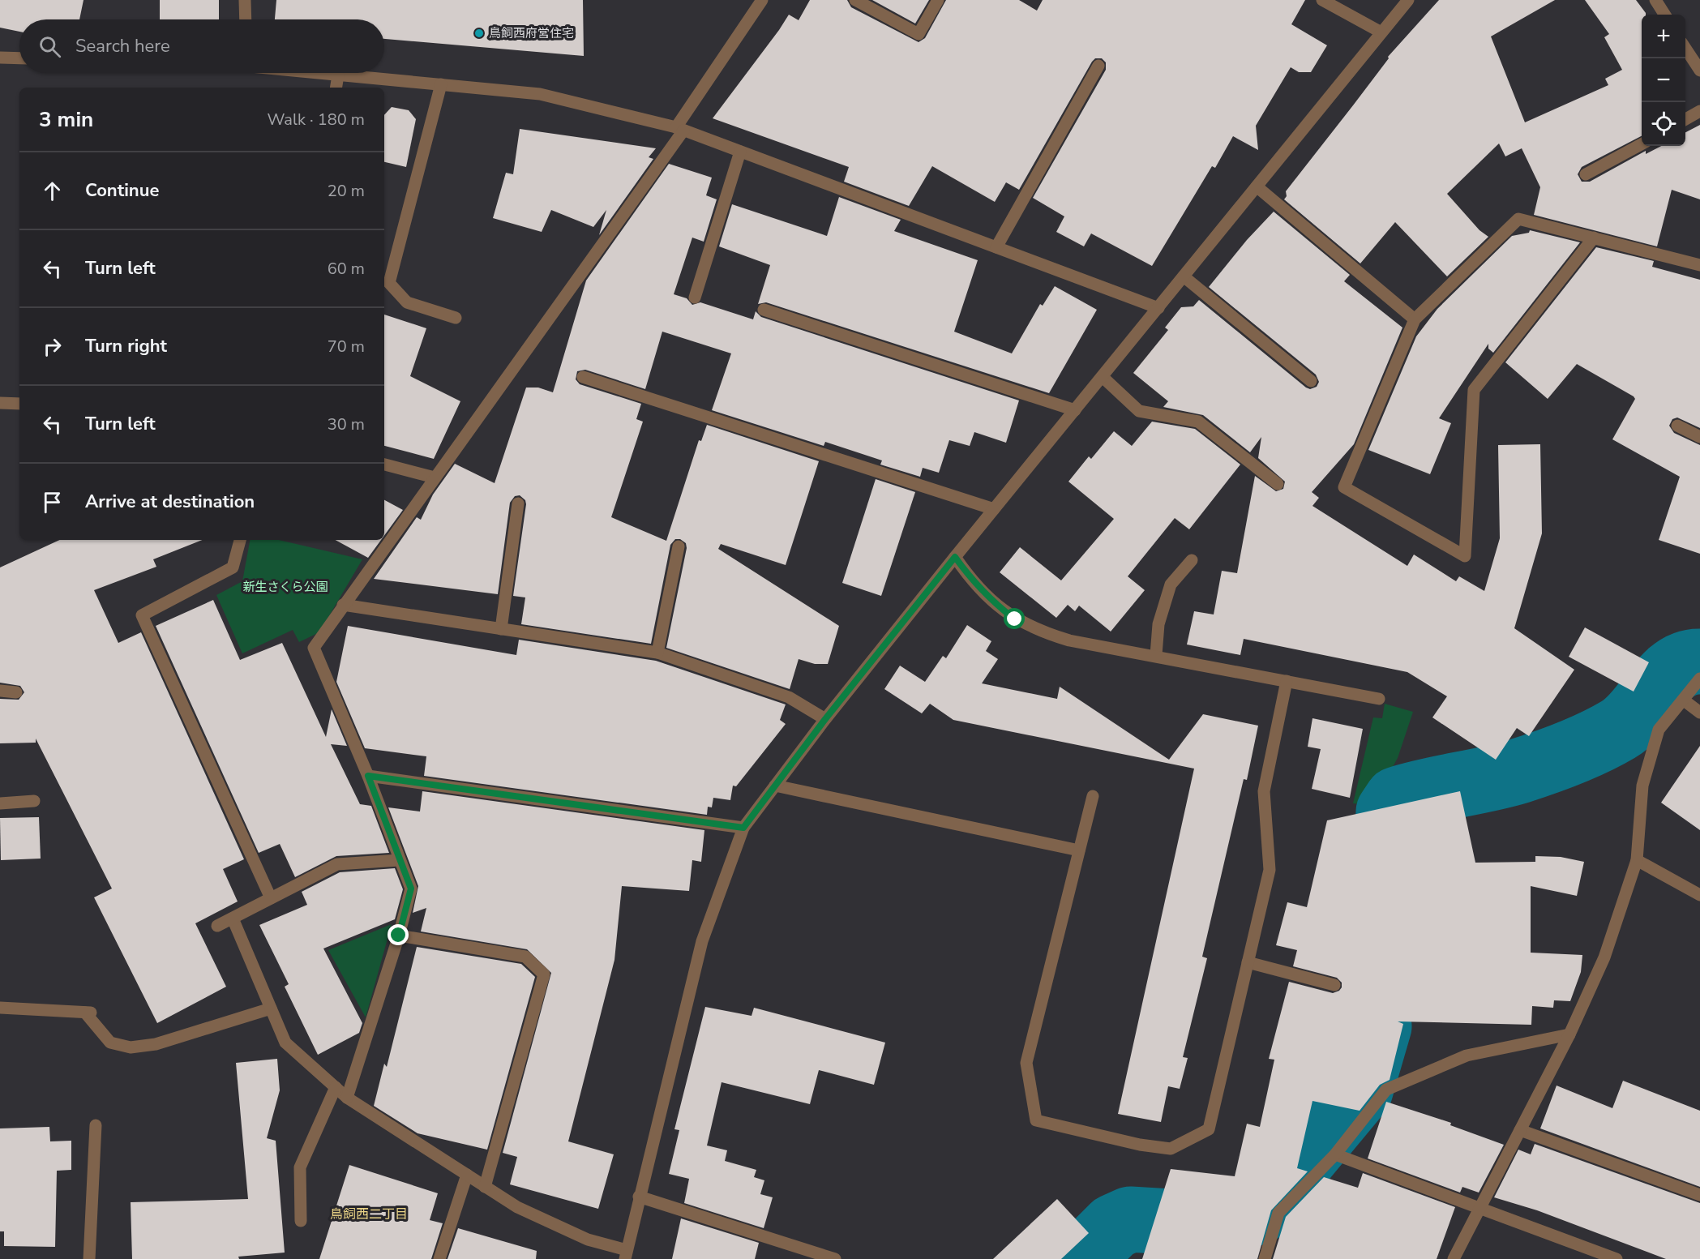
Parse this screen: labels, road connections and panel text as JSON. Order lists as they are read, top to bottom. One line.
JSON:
{"districts":["鳥飼西二丁目"],"parks":["新生さくら公園"],"places":["鳥飼西府営住宅"],"page":{"map_buttons":["+","−"],"search":"Search here","heading":["3 min","Walk · 180 m"],"list":[["Continue","20 m"],["Turn left","60 m"],["Turn right","70 m"],["Turn left","30 m"],"Arrive at destination"]}}
